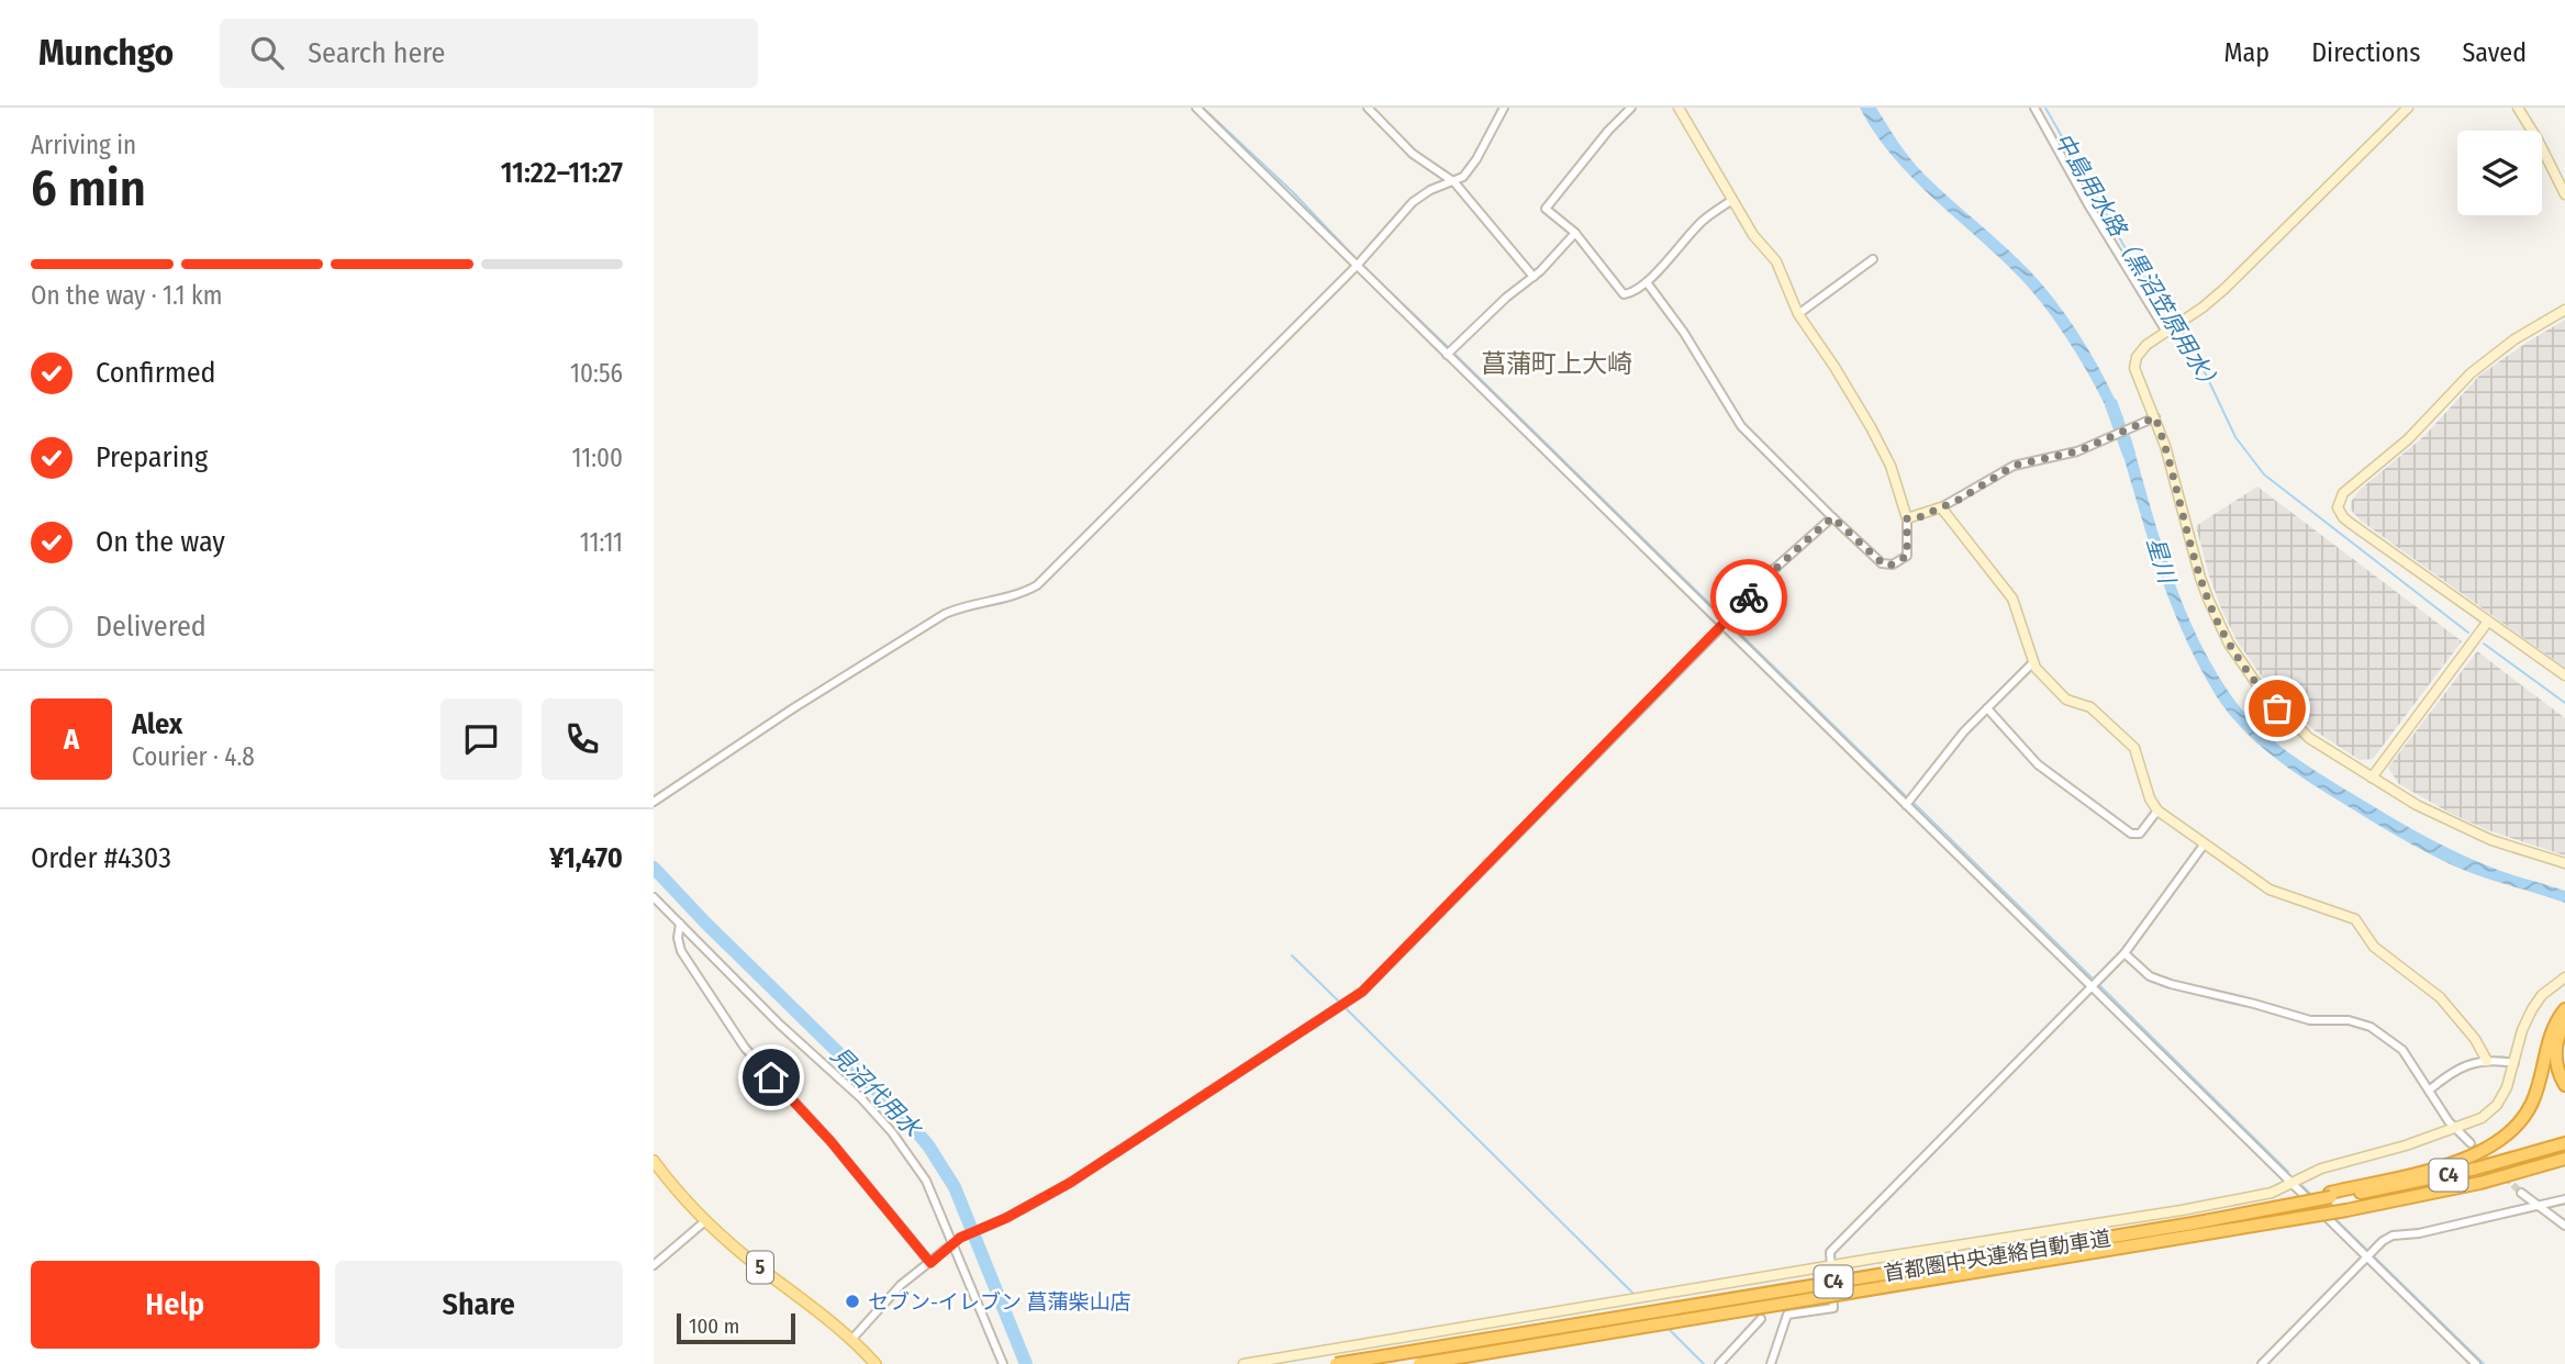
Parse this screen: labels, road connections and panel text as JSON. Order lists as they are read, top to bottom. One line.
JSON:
{"streets":{"highway":["C4","首都圏中央連絡自動車道"],"main road":["5"]},"districts":["菖蒲町上大崎"],"water":["中島用水路（黒沼笠原用水）","星川","見沼代用水"],"places":["セブン-イレブン 菖蒲柴山店"],"scale_bar":"100 m","page":{"header":"Munchgo","search":"Search here","nav":["Map","Directions","Saved"],"heading":["6 min","Arriving in","11:22–11:27"],"panel":["Alex","Courier · 4.8","Order #4303","¥1,470"],"bar":"On the way · 1.1 km","list":[["Confirmed","10:56"],["Preparing","11:00"],["On the way","11:11"],"Delivered"],"round":"A","buttons":["Help","Share"],"scale":"100 m"}}
